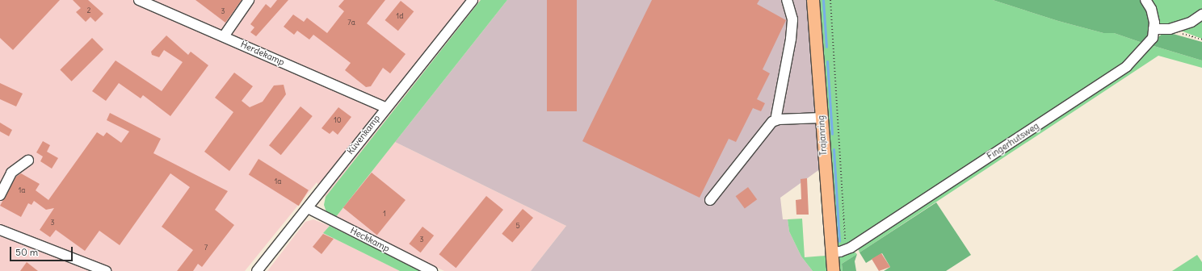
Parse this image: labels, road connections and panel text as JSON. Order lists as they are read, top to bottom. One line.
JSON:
{"streets":{"main road":["Trajanring"],"street":["Herdekamp","Küvenkamp","Fingerhutsweg","Heckkamp"]},"crossings":[["Herdekamp","Küvenkamp"],["Küvenkamp","Heckkamp"],["Trajanring","Fingerhutsweg"]],"house_numbers":["2","3","1d","7a","10","1a","1a","1","3","5","3","7"],"scale_bar":"50 m"}
